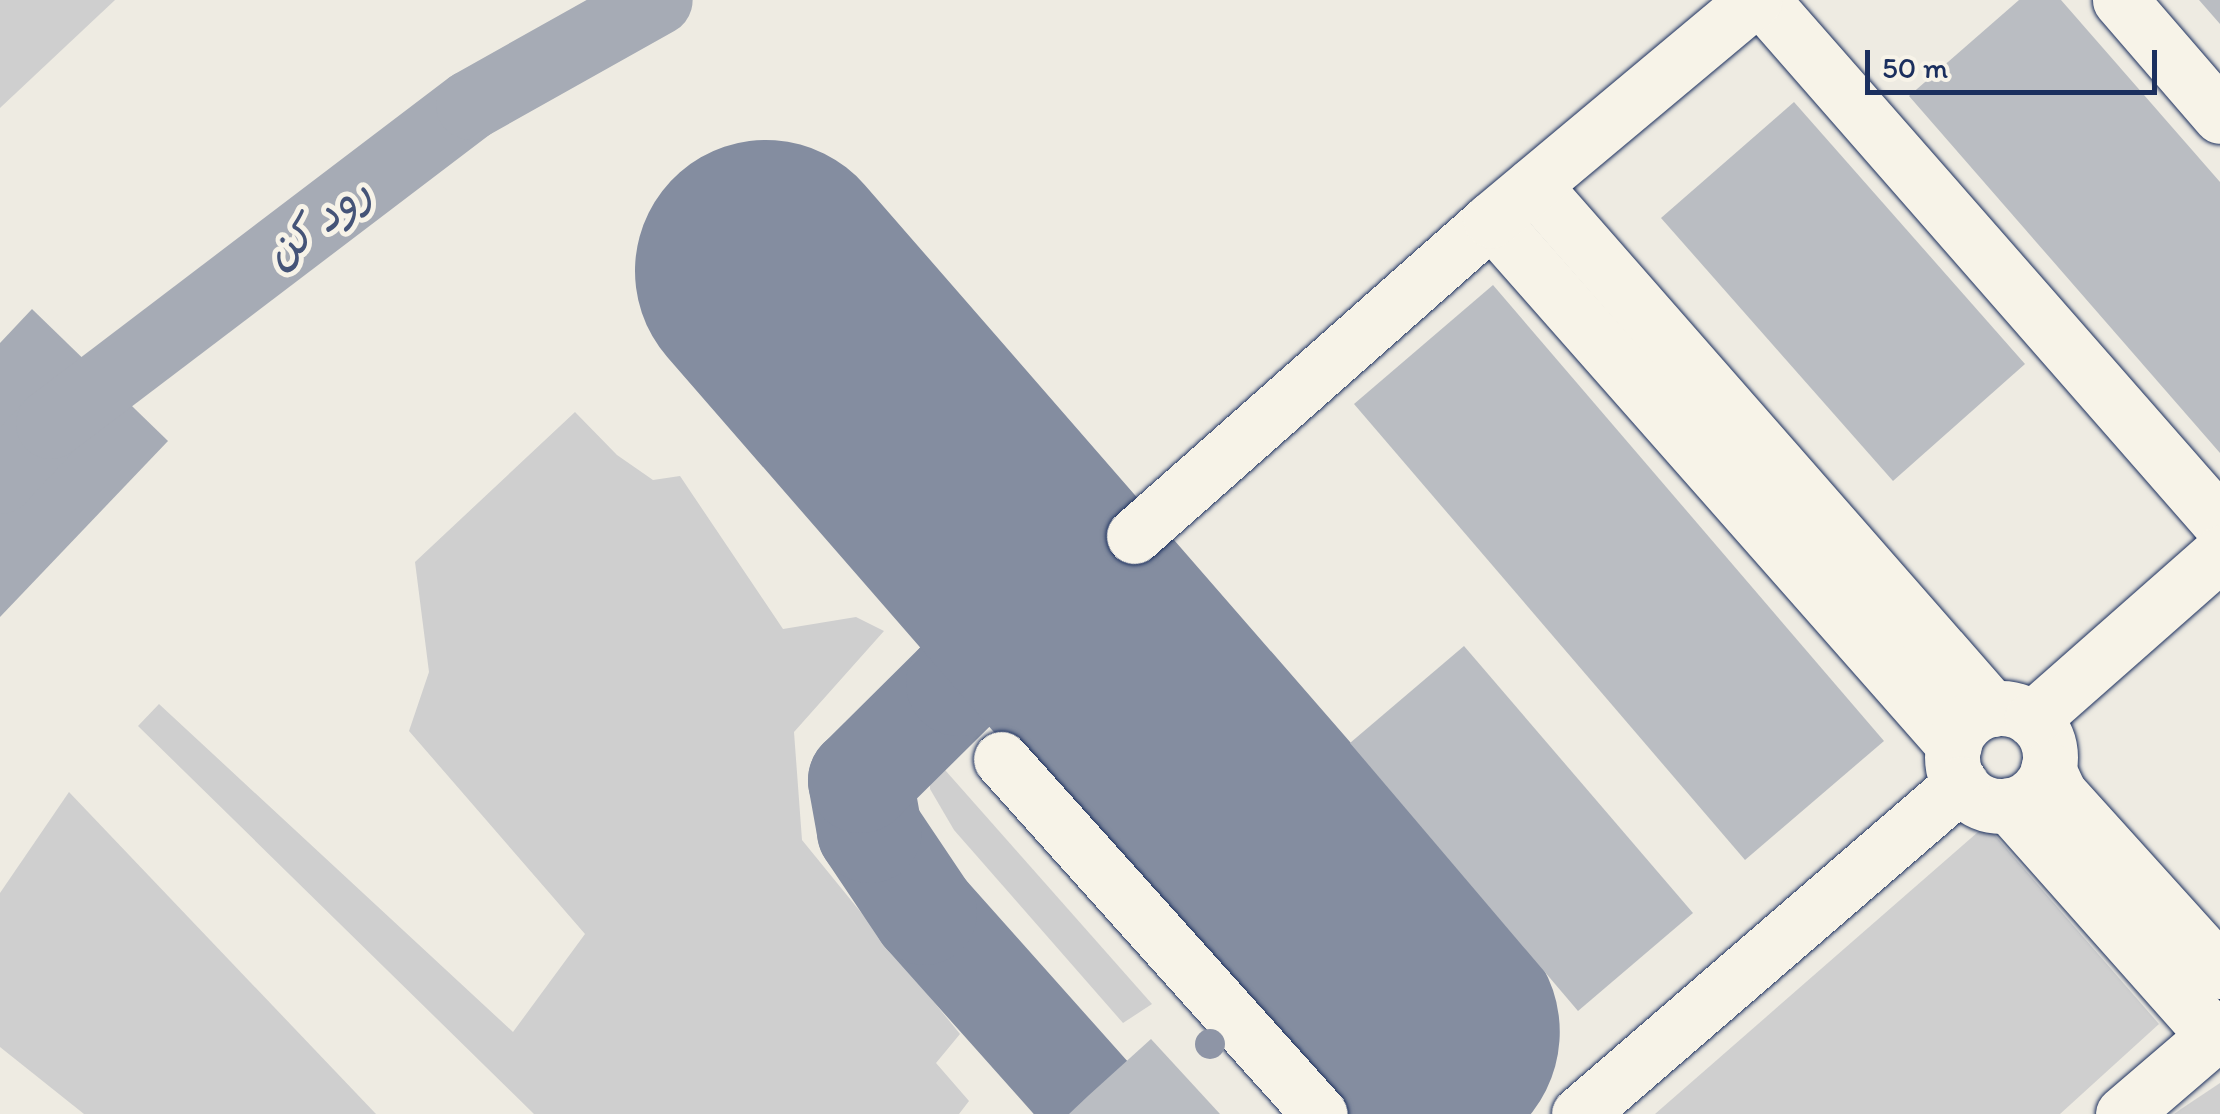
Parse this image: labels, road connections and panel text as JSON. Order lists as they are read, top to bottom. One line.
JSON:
{"water":["رود کن"],"scale_bar":"50 m"}
